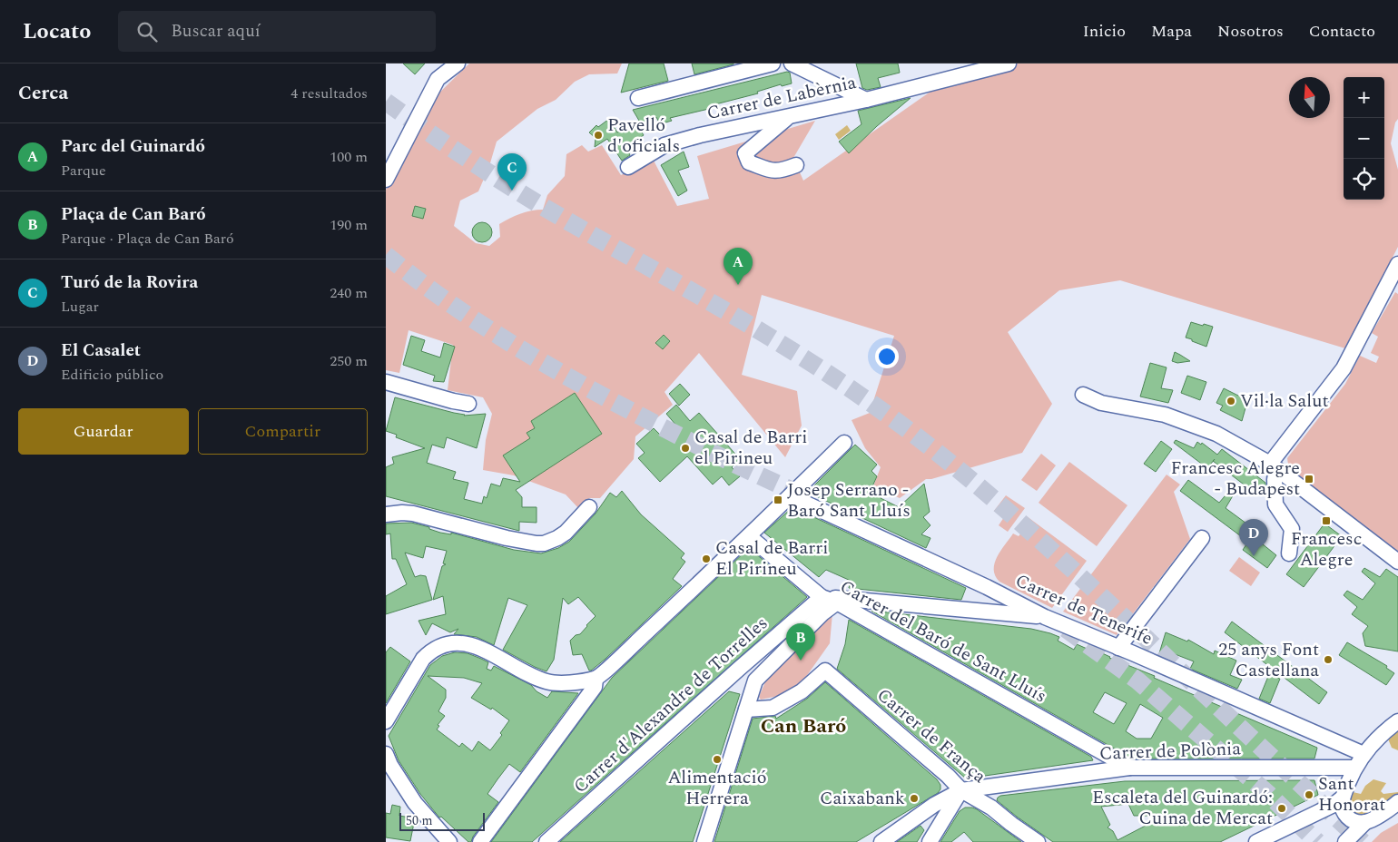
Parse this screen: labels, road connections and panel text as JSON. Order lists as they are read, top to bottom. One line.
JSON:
{"streets":{"street":["Carrer de Labèrnia","Carrer de Tenerife","Carrer del Baró de Sant Lluís","Carrer d'Alexandre de Torrelles","Carrer de França","Carrer de Polònia"]},"crossings":[["Carrer del Baró de Sant Lluís","Carrer d'Alexandre de Torrelles"],["Carrer del Baró de Sant Lluís","Carrer de Polònia"],["Carrer de França","Carrer de Polònia"]],"districts":["Can Baró"],"places":{"other":["Pavelló d'oficials","Vil·la Salut","Casal de Barri el Pirineu","Casal de Barri El Pirineu","25 anys Font Castellana","Alimentació Herrera","Sant Honorat","Caixabank","Escaleta del Guinardó: Cuina de Mercat"],"transit":["Francesc Alegre - Budapest","Josep Serrano - Baró Sant Lluís","Francesc Alegre"]},"scale_bar":"50 m","north":"top","page":{"header":"Locato","search":"Buscar aquí","nav":["Inicio","Mapa","Nosotros","Contacto"],"heading":["Cerca","4 resultados"],"map_buttons":["+","−"],"list":[{"mark":"A","name":"Parc del Guinardó","note":"Parque","value":"100 m"},{"mark":"B","name":"Plaça de Can Baró","note":"Parque · Plaça de Can Baró","value":"190 m"},{"mark":"C","name":"Turó de la Rovira","note":"Lugar","value":"240 m"},{"mark":"D","name":"El Casalet","note":"Edificio público","value":"250 m"}],"pins":["C","A","D","B"],"buttons":["Guardar","Compartir"],"scale":"50 m"}}
